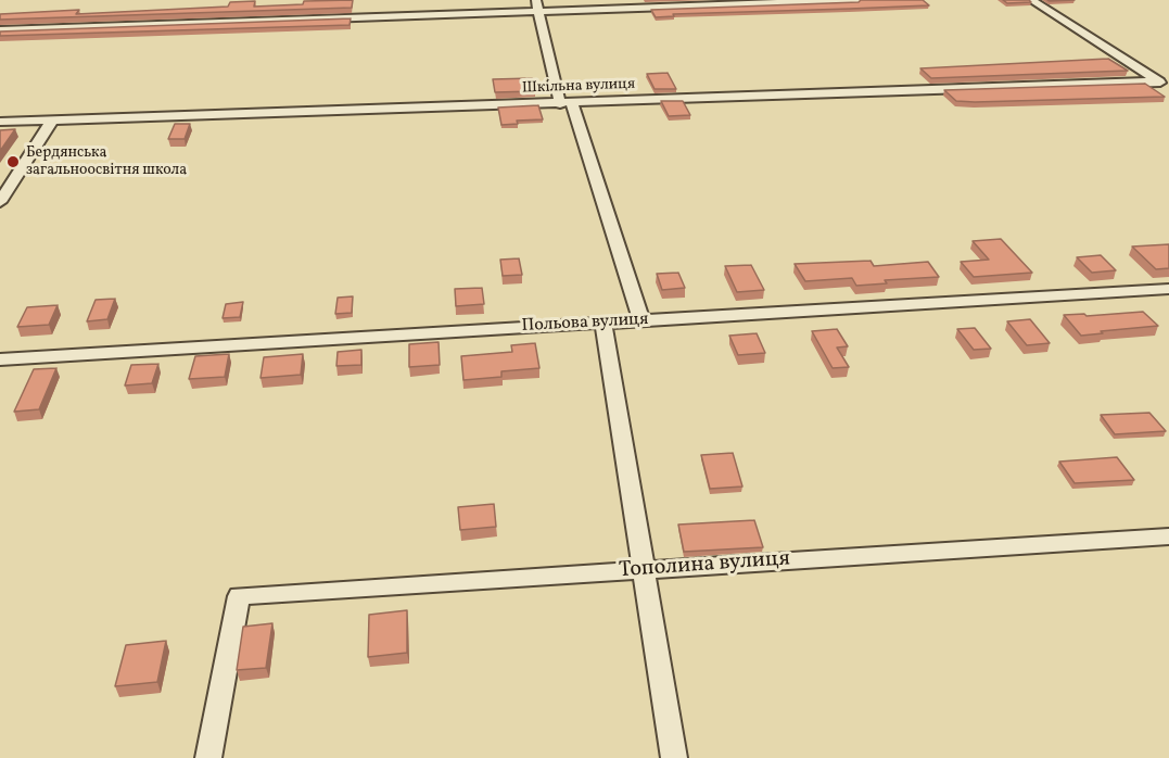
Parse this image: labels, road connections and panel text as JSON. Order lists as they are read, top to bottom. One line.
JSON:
{"streets":{"street":["Шкільна вулиця","Польова вулиця","Тополина вулиця"]},"places":["Бердянська загальноосвітня школа"]}
